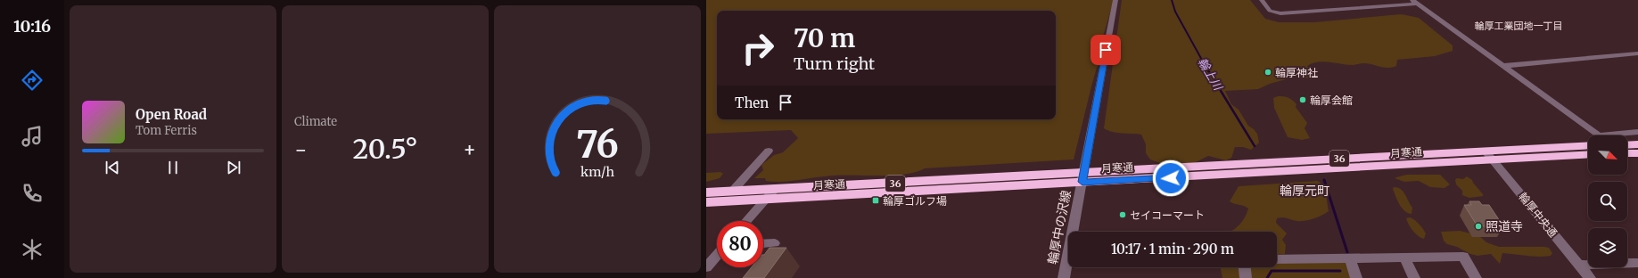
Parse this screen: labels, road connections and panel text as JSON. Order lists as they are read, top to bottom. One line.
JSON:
{"streets":{"highway":["月寒通","36"],"street":["輪厚中央通","輪厚中の沢線"]},"crossings":[["月寒通","輪厚中央通"],["月寒通","輪厚中の沢線"]],"districts":["輪厚工業団地一丁目","輪厚元町"],"water":["輪上川"],"places":{"other":["輪厚神社","輪厚会館","セイコーマート","照道寺"],"transit":["輪厚ゴルフ場"]},"north":"bottom right","page":{"tabs":"10:16","tile":"Climate","turn":["70 m","Turn right"],"then":"Then","song":["Open Road","Tom Ferris"],"heat":["−","20.5°","+"],"limit":"80","trip":"10:17 · 1 min · 290 m","gauge":["76","km/h"]}}
